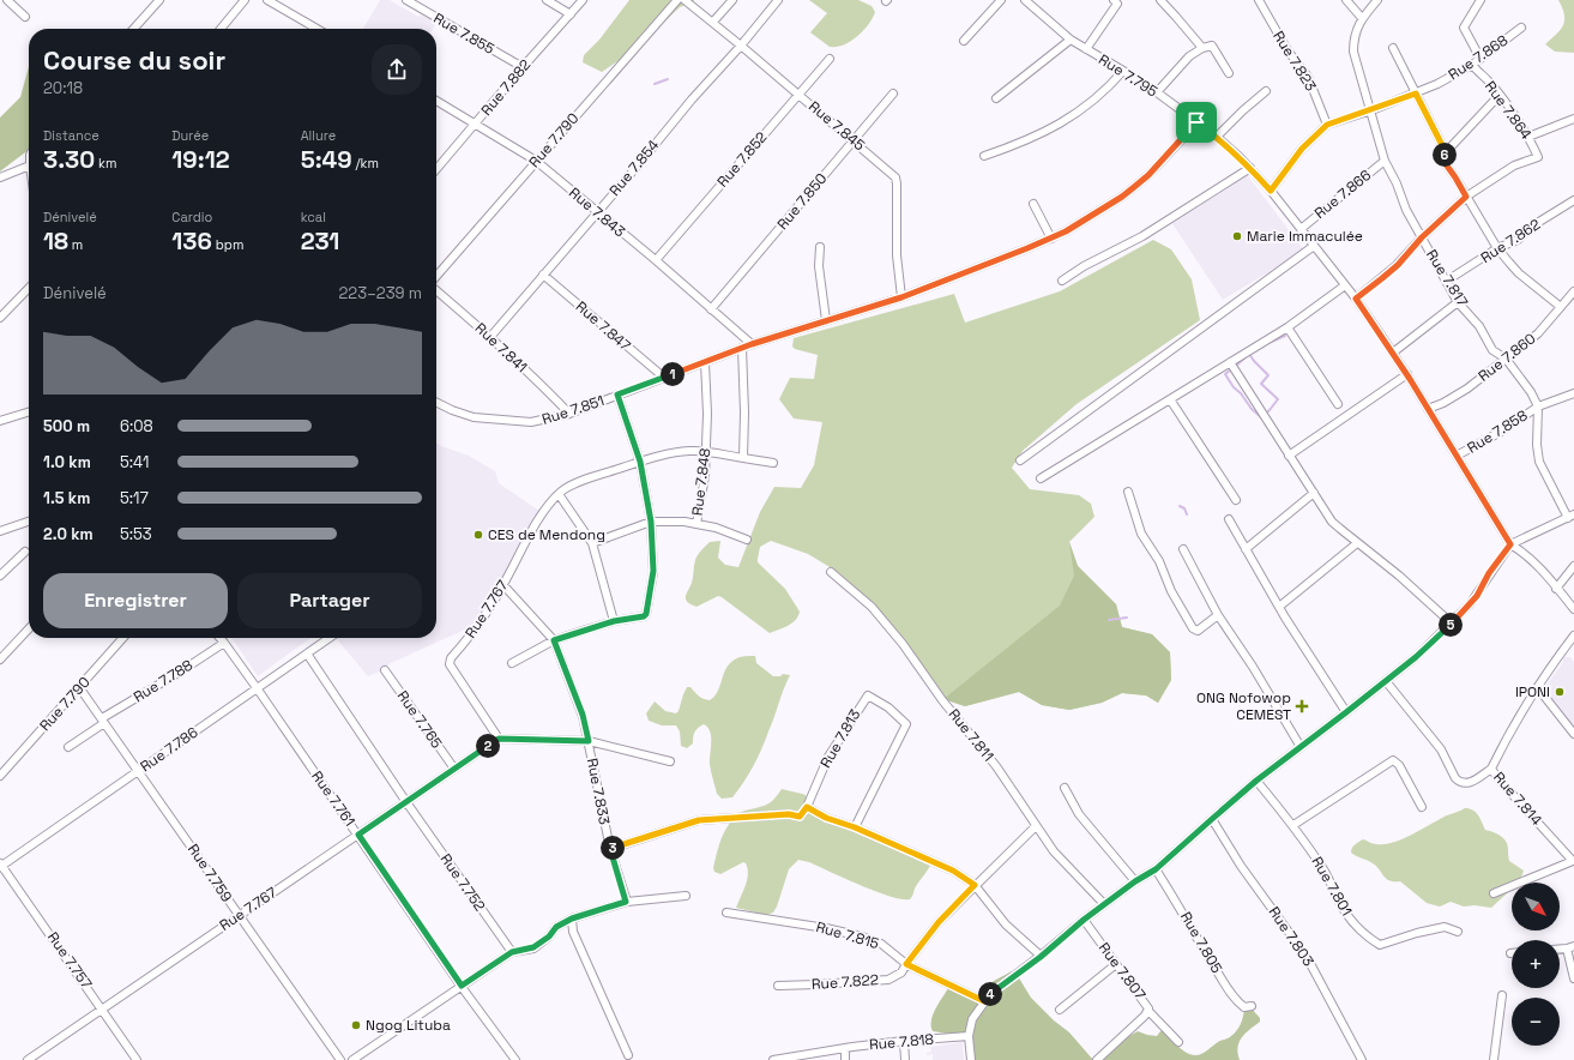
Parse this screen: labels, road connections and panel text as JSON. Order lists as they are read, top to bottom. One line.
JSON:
{"streets":{"street":["Rue 7.855","Rue 7.868","Rue 7.823","Rue 7.795","Rue 7.882","Rue 7.864","Rue 7.845","Rue 7.790","Rue 7.852","Rue 7.854","Rue 7.866","Rue 7.850","Rue 7.843","Rue 7.862","Rue 7.817","Rue 7.847","Rue 7.841","Rue 7.860","Rue 7.851","Rue 7.858","Rue 7.848","Rue 7.767","Rue 7.788","Rue 7.765","Rue 7.811","Rue 7.813","Rue 7.786","Rue 7.833","Rue 7.761","Rue 7.814","Rue 7.759","Rue 7.752","Rue 7.801","Rue 7.815","Rue 7.803","Rue 7.805","Rue 7.757","Rue 7.807","Rue 7.822","Rue 7.818"]},"crossings":[["Rue 7.855","Rue 7.882"],["Rue 7.868","Rue 7.823"],["Rue 7.868","Rue 7.795"],["Rue 7.868","Rue 7.864"],["Rue 7.868","Rue 7.817"],["Rue 7.795","Rue 7.864"],["Rue 7.795","Rue 7.866"],["Rue 7.795","Rue 7.860"],["Rue 7.795","Rue 7.851"],["Rue 7.795","Rue 7.858"],["Rue 7.882","Rue 7.843"],["Rue 7.864","Rue 7.817"],["Rue 7.845","Rue 7.852"],["Rue 7.845","Rue 7.854"],["Rue 7.845","Rue 7.850"],["Rue 7.845","Rue 7.851"],["Rue 7.790","Rue 7.843"],["Rue 7.790","Rue 7.759"],["Rue 7.852","Rue 7.843"],["Rue 7.854","Rue 7.843"],["Rue 7.854","Rue 7.847"],["Rue 7.854","Rue 7.841"],["Rue 7.866","Rue 7.817"],["Rue 7.850","Rue 7.843"],["Rue 7.843","Rue 7.851"],["Rue 7.862","Rue 7.817"],["Rue 7.817","Rue 7.860"],["Rue 7.817","Rue 7.858"],["Rue 7.847","Rue 7.851"],["Rue 7.841","Rue 7.851"],["Rue 7.851","Rue 7.848"],["Rue 7.848","Rue 7.767"],["Rue 7.767","Rue 7.765"],["Rue 7.767","Rue 7.833"],["Rue 7.767","Rue 7.761"],["Rue 7.767","Rue 7.759"],["Rue 7.767","Rue 7.752"],["Rue 7.767","Rue 7.757"],["Rue 7.788","Rue 7.761"],["Rue 7.788","Rue 7.759"],["Rue 7.811","Rue 7.822"],["Rue 7.786","Rue 7.761"],["Rue 7.786","Rue 7.759"],["Rue 7.786","Rue 7.752"],["Rue 7.786","Rue 7.757"],["Rue 7.815","Rue 7.822"]],"places":{"other":["Marie Immaculée","CES de Mendong","IPONI","Ngog Lituba"],"health":["ONG Nofowop CEMEST"]},"north":"bottom right","page":{"heading":["Course du soir","20:18"],"stats":[["Distance","3.30 km"],["Durée","19:12"],["Allure","5:49 /km"],["Dénivelé","18 m"],["Cardio","136 bpm"],["kcal","231"]],"pins":["6","1","5","2","3","4"],"chart":["Dénivelé","223–239 m"],"list":[{"name":"500 m","note":"6:08"},{"name":"1.0 km","note":"5:41"},{"name":"1.5 km","note":"5:17"},{"name":"2.0 km","note":"5:53"}],"buttons":["Enregistrer","Partager"],"map_buttons":["+","−"]}}
